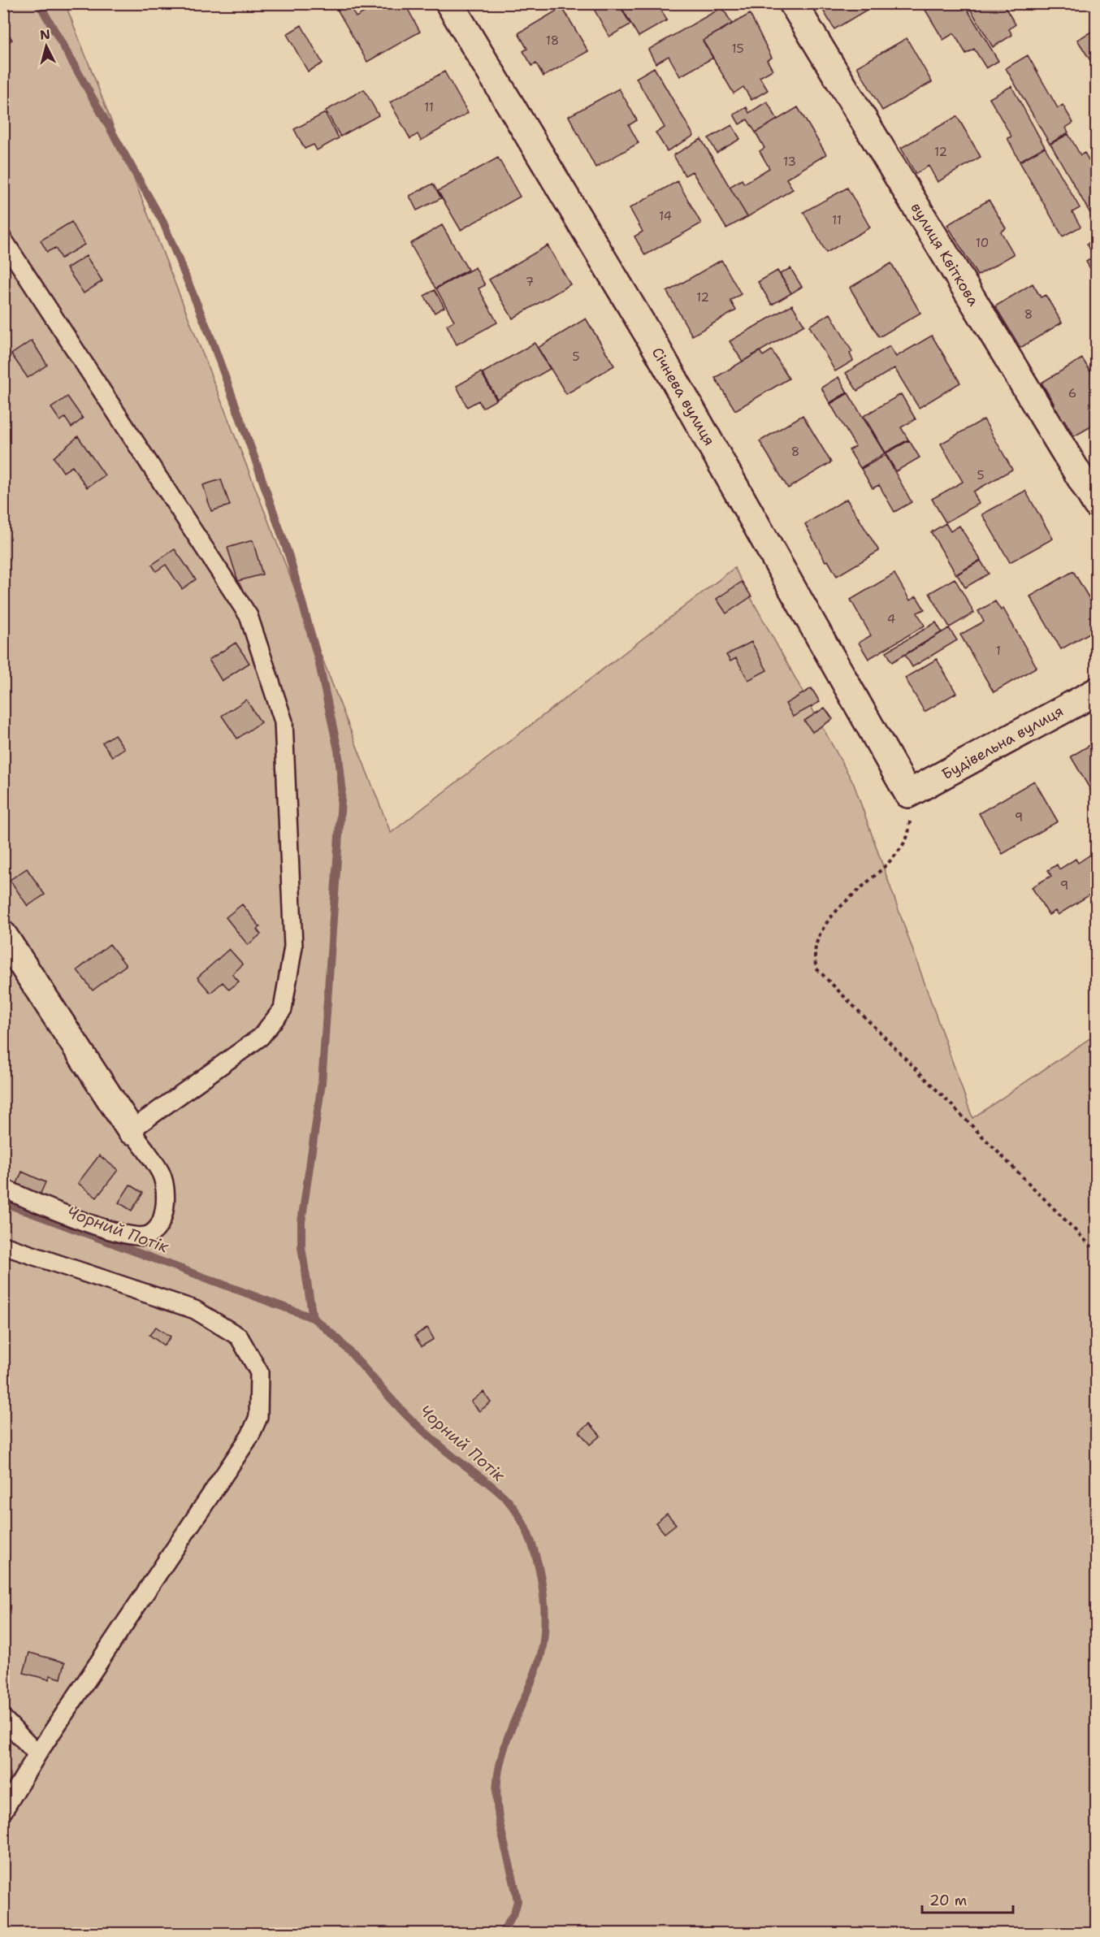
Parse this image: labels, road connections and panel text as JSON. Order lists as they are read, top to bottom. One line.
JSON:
{"streets":{"street":["вулиця Квіткова","Січнева вулиця","Будівельна вулиця"]},"crossings":[["Січнева вулиця","Будівельна вулиця"]],"water":["Чорний Потік"],"house_numbers":["18","15","11","12","13","14","11","10","7","12","8","5","6","8","5","4","1","9","9"],"scale_bar":"20 m","north":"top"}
